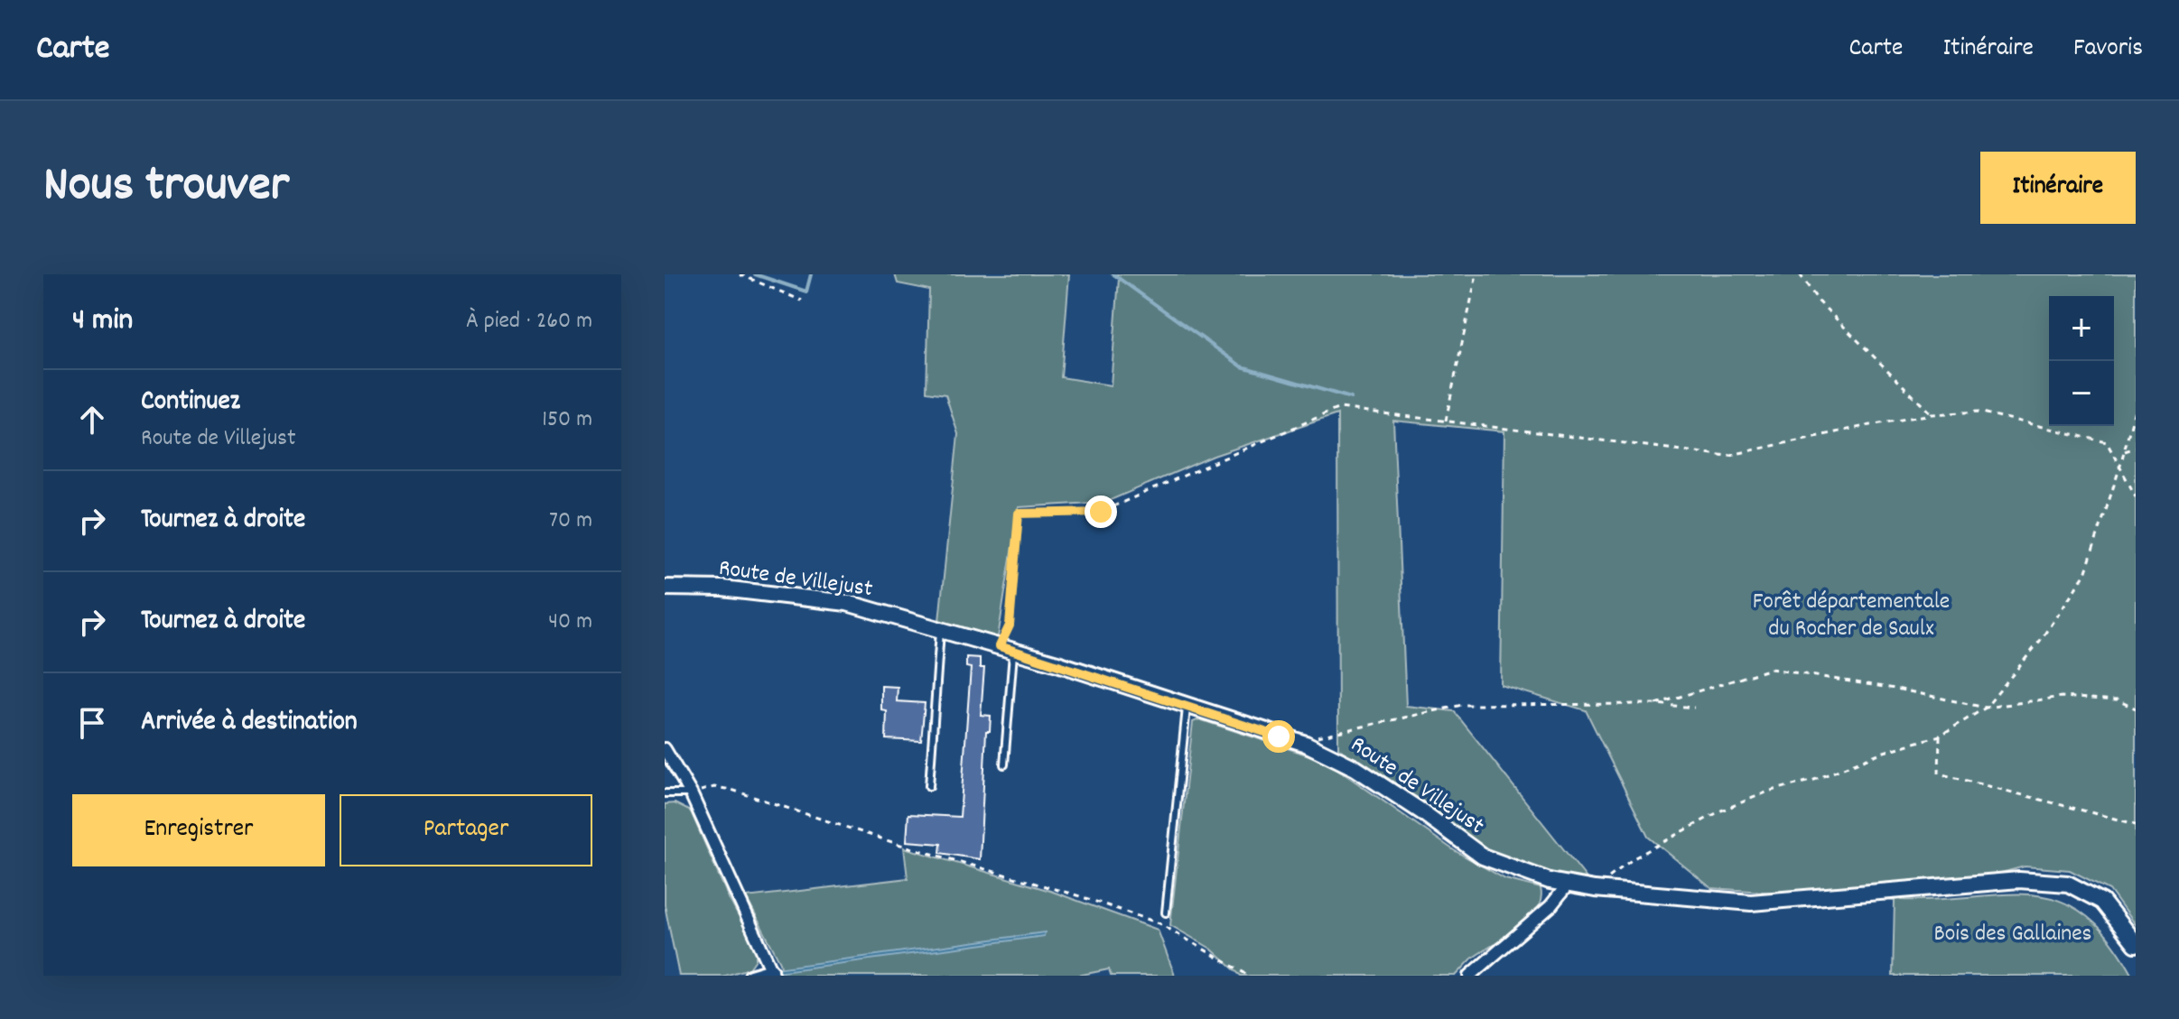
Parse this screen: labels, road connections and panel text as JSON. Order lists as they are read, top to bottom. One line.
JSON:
{"streets":{"main road":["Route de Villejust"]},"parks":["Forêt départementale du Rocher de Saulx","Bois des Gallaines"],"page":{"header":"Carte","nav":["Carte","Itinéraire","Favoris"],"title":"Nous trouver","buttons":["Itinéraire",["Enregistrer","Partager"]],"heading":["4 min","À pied · 260 m"],"map_buttons":["+","−"],"list":[["Continuez","Route de Villejust","150 m"],["Tournez à droite","70 m"],["Tournez à droite","40 m"],"Arrivée à destination"]}}
